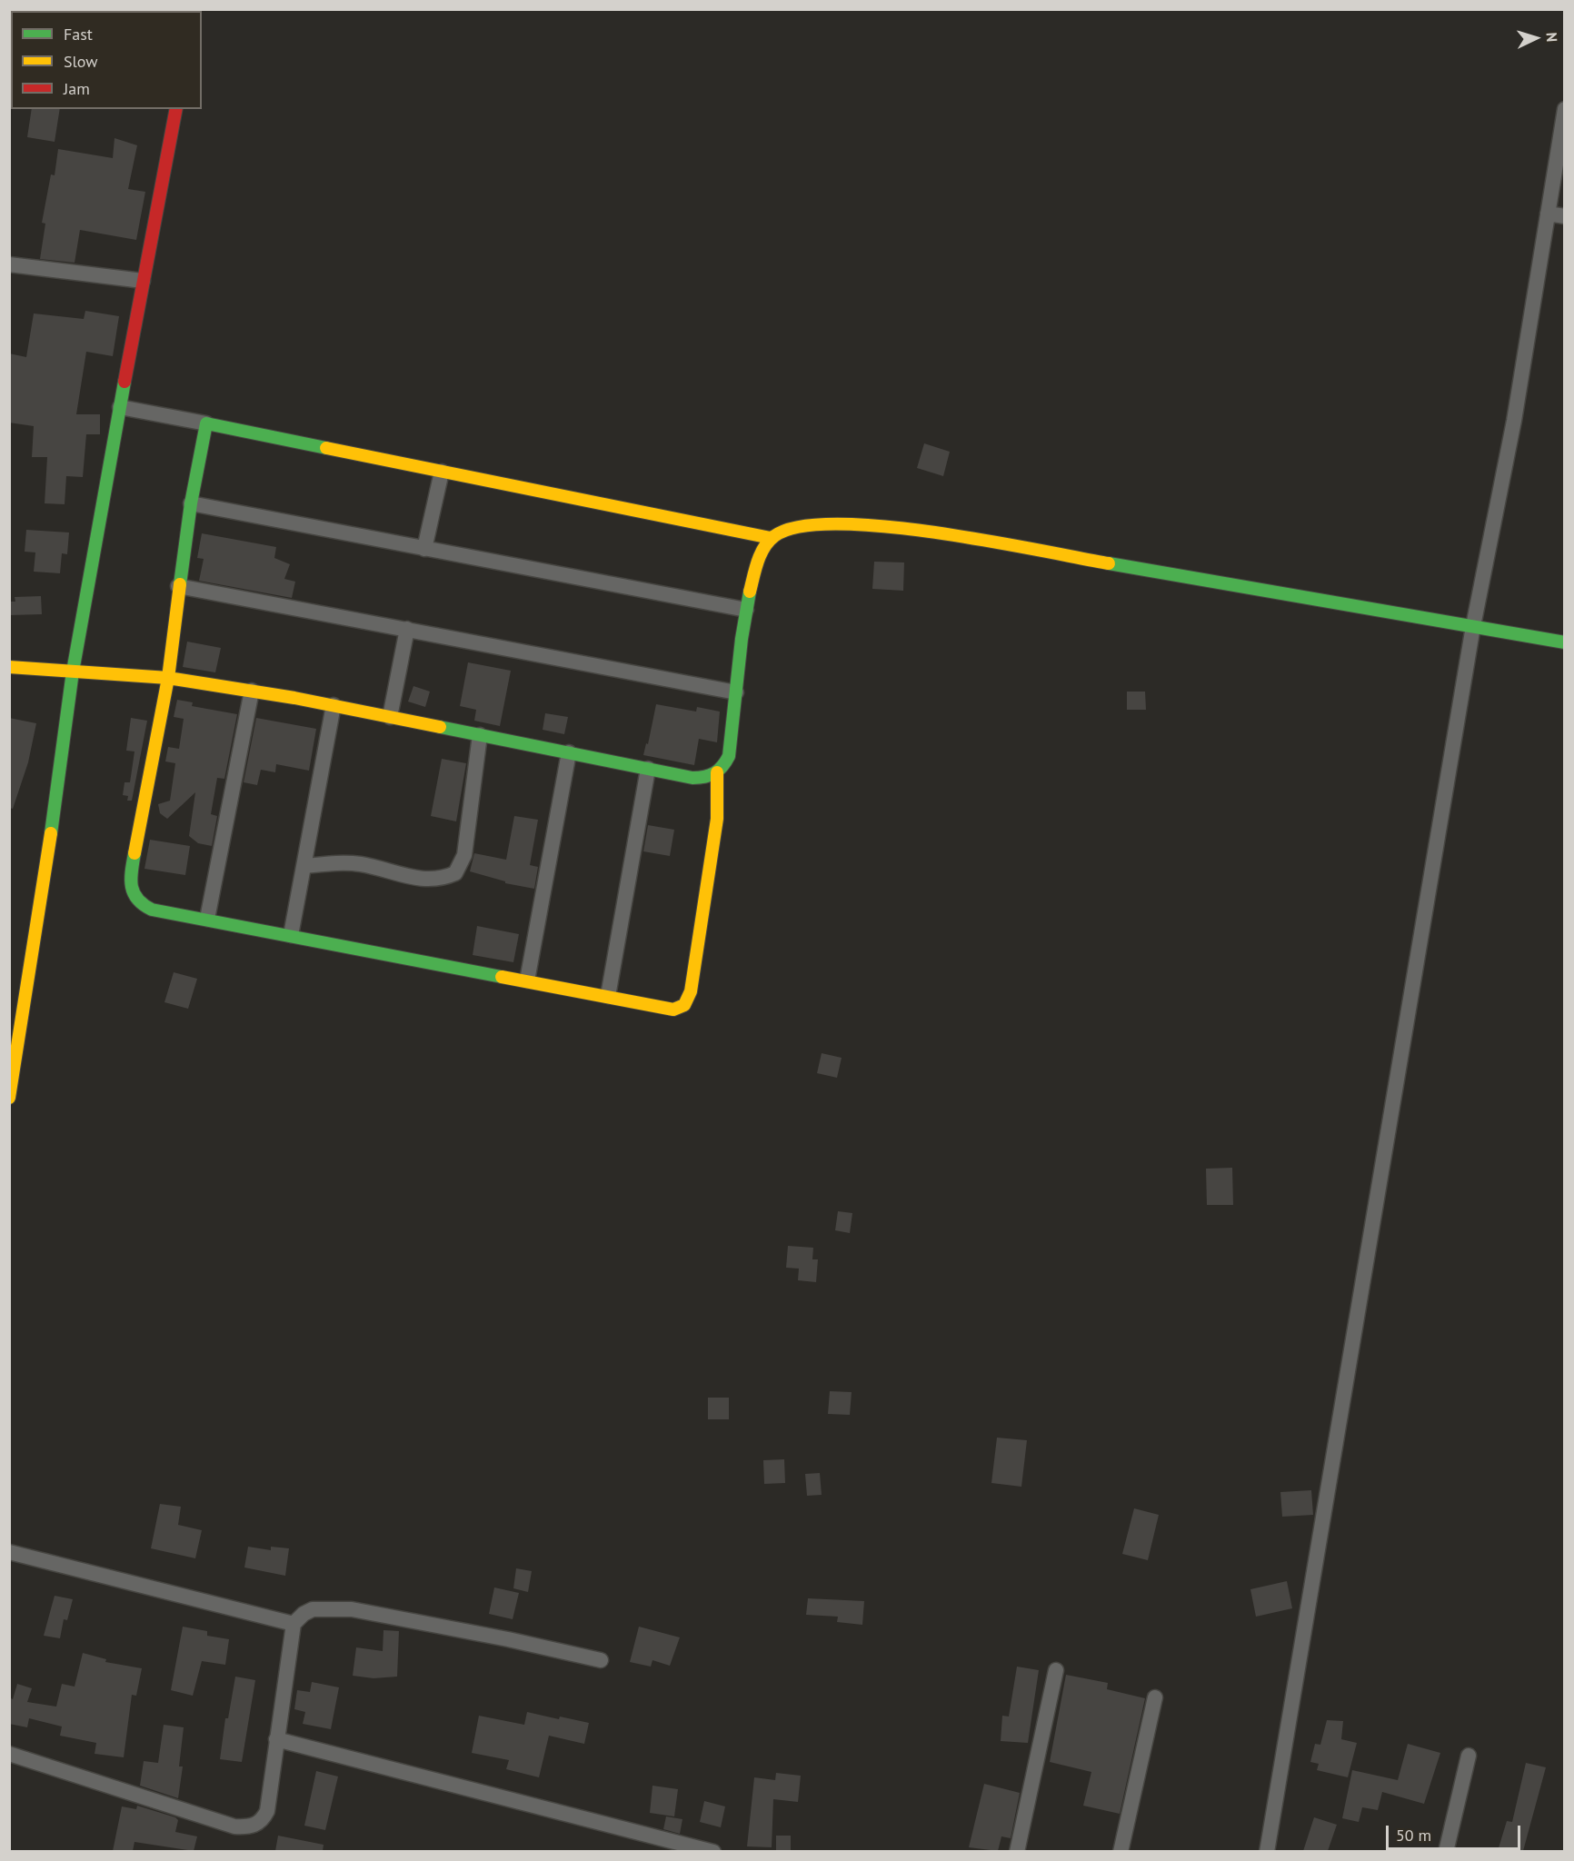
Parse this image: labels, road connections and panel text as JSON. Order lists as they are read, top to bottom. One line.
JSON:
{"legend":["Fast","Slow","Jam"],"scale_bar":"50 m","north":"right"}
